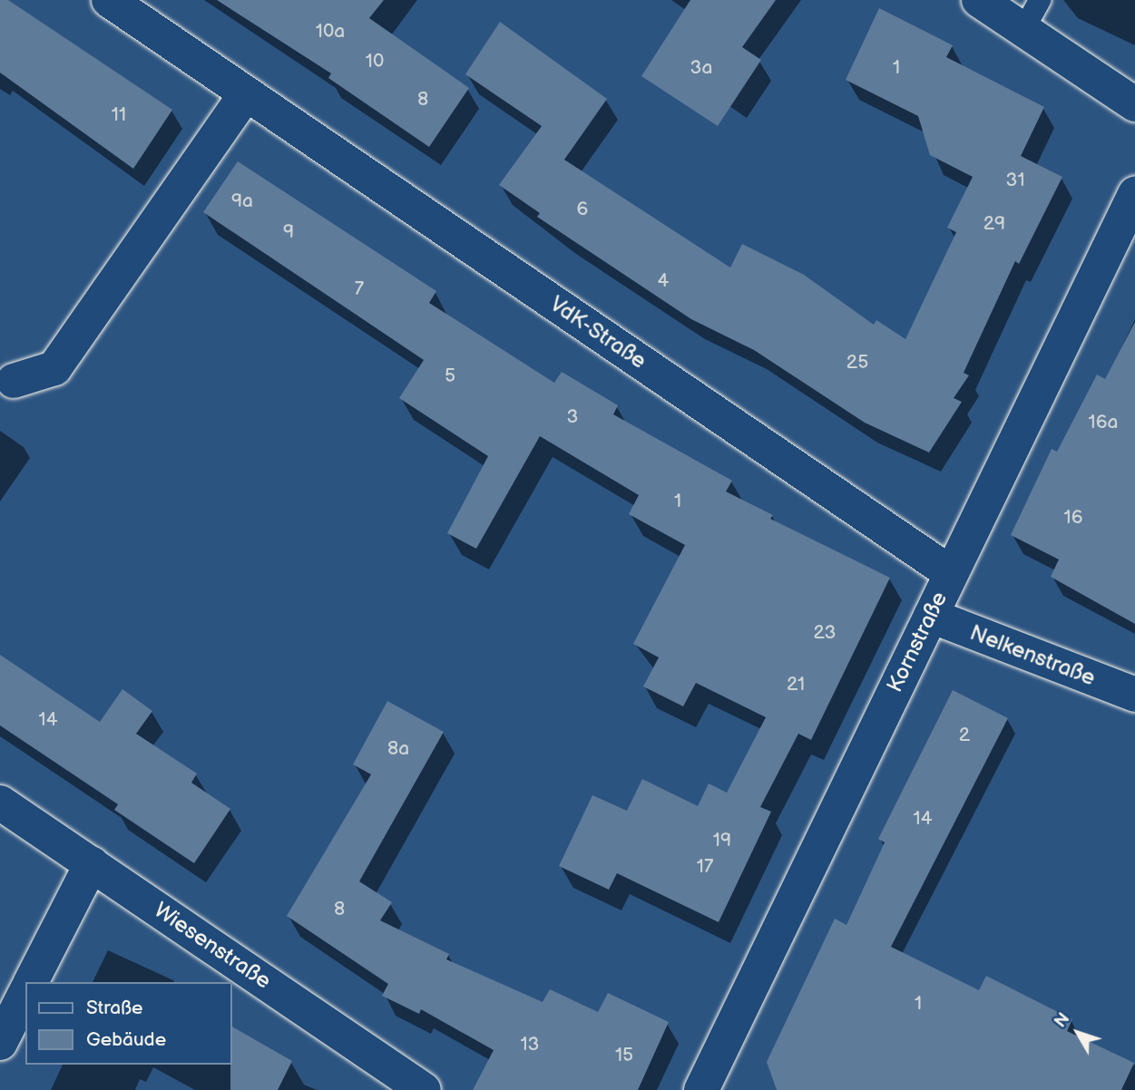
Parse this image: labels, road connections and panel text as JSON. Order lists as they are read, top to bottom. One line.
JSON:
{"streets":{"street":["VdK-Straße","Kornstraße","Nelkenstraße","Wiesenstraße"]},"crossings":[["VdK-Straße","Kornstraße"],["Kornstraße","Nelkenstraße"]],"house_numbers":["10a","10","3a","1","8","11","31","9a","6","29","9","4","7","25","5","3","16a","1","16","23","21","14","2","8a","14","19","17","8","1","13","15"],"legend":["Straße","Gebäude"],"north":"top left"}
